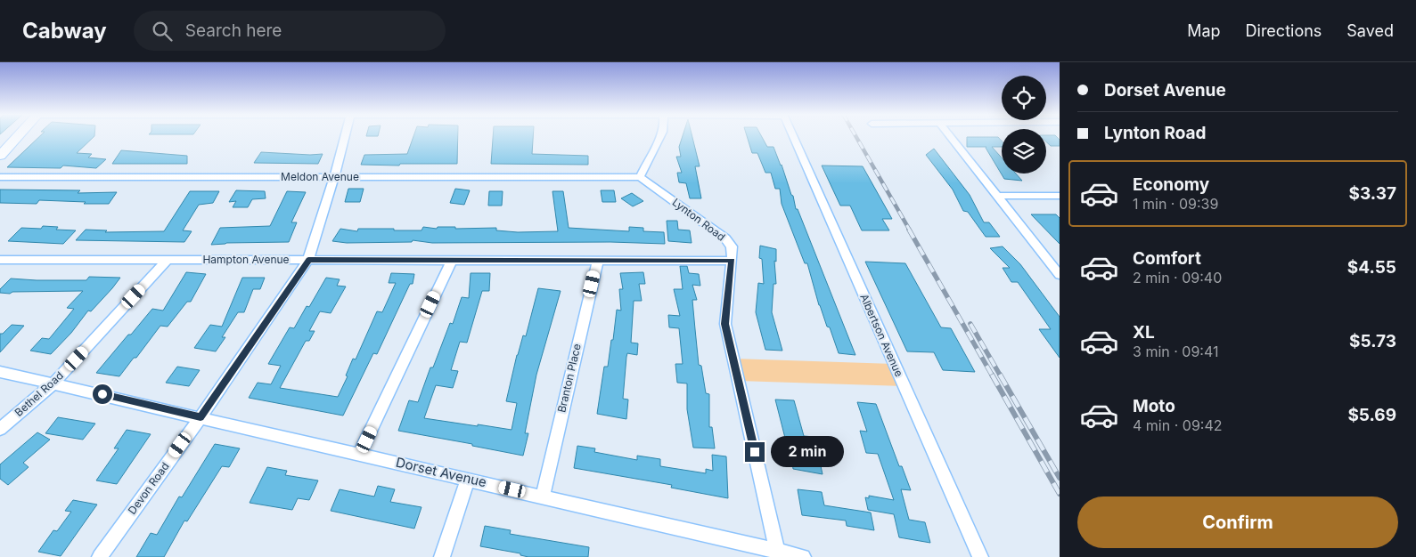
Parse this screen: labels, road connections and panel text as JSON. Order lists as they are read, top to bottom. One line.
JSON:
{"streets":{"street":["Meldon Avenue","Lynton Road","Hampton Avenue","Albertson Avenue","Branton Place","Bethel Road","Dorset Avenue","Devon Road"]},"crossings":[["Meldon Avenue","Lynton Road"],["Meldon Avenue","Devon Road"],["Lynton Road","Hampton Avenue"],["Lynton Road","Dorset Avenue"],["Hampton Avenue","Branton Place"],["Hampton Avenue","Bethel Road"],["Hampton Avenue","Devon Road"],["Branton Place","Dorset Avenue"],["Bethel Road","Dorset Avenue"],["Dorset Avenue","Devon Road"]],"page":{"header":"Cabway","search":"Search here","nav":["Map","Directions","Saved"],"banner":["Dorset Avenue","Lynton Road"],"list":[{"name":"Economy","note":"1 min · 09:39","value":"$3.37"},{"name":"Comfort","note":"2 min · 09:40","value":"$4.55"},{"name":"XL","note":"3 min · 09:41","value":"$5.73"},{"name":"Moto","note":"4 min · 09:42","value":"$5.69"}],"bubble":"2 min","buttons":"Confirm"}}
